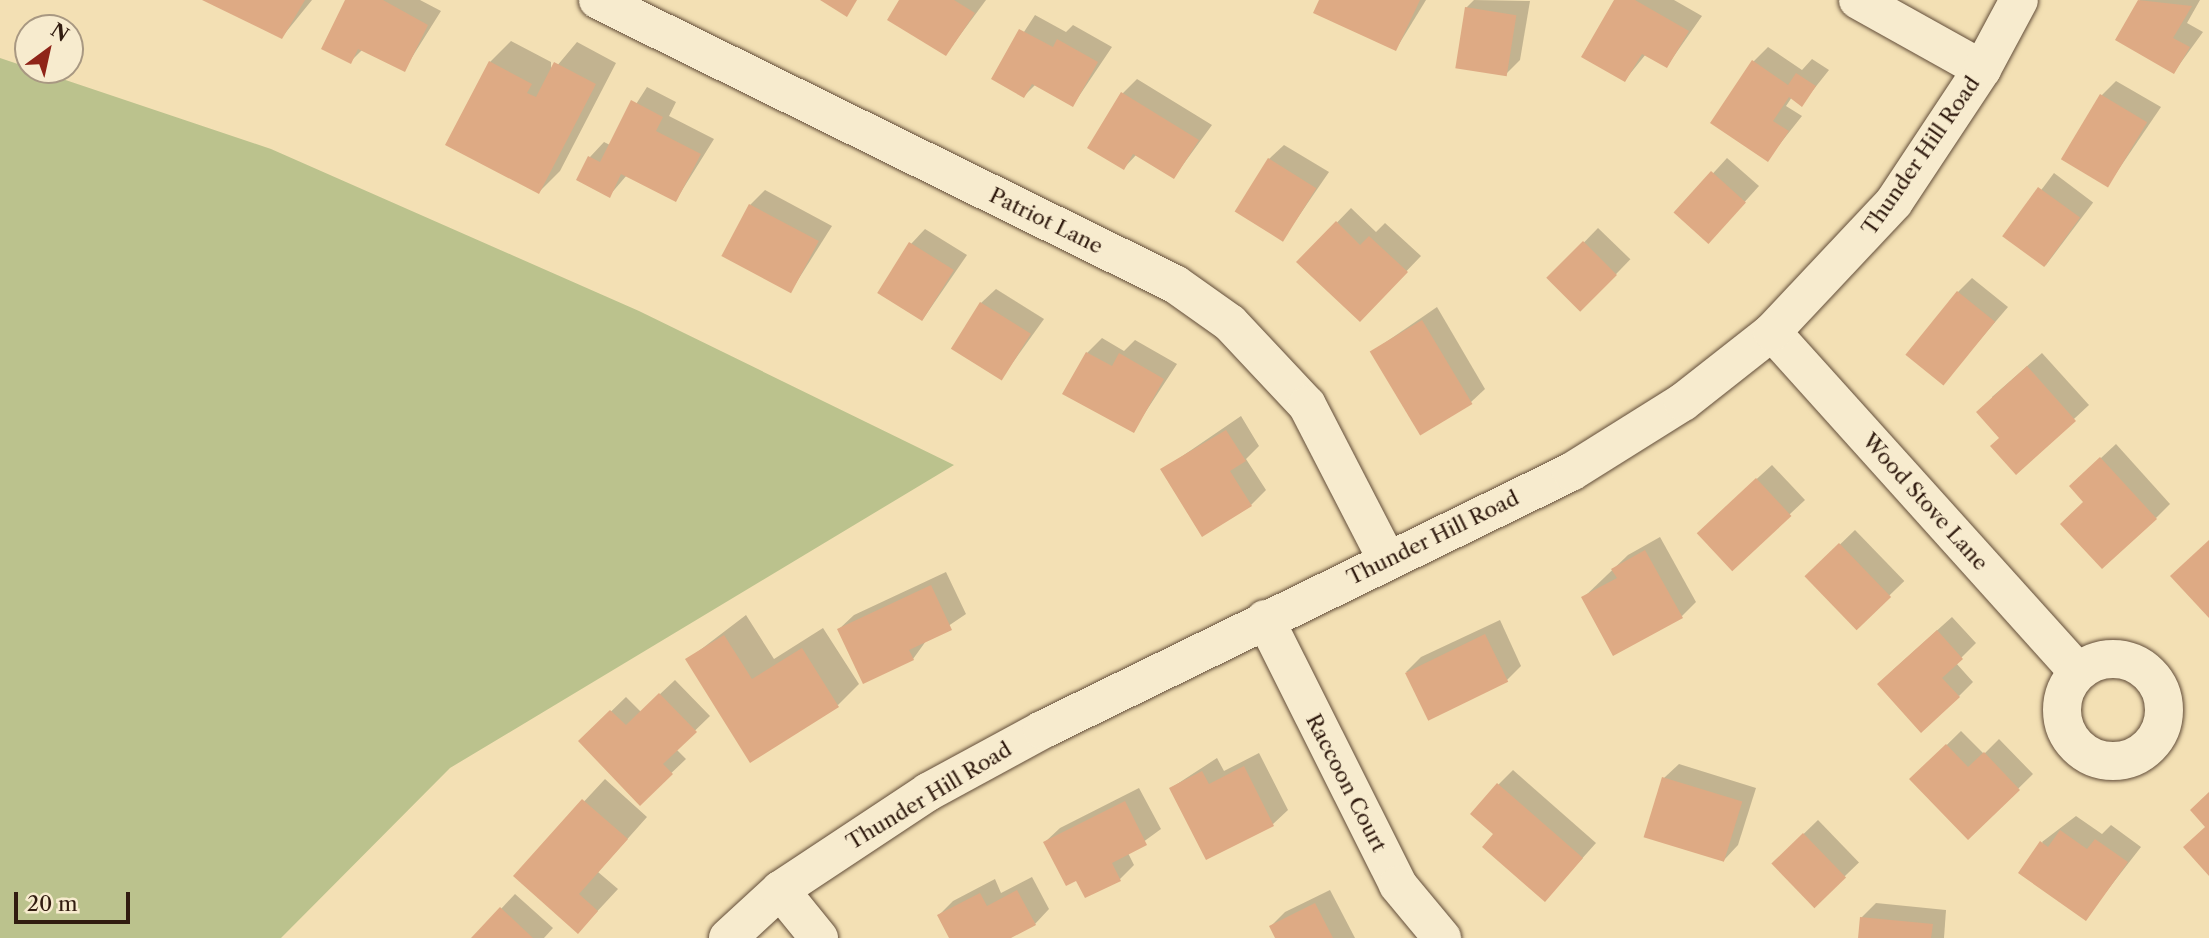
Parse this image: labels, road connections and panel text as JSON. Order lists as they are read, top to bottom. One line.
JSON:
{"streets":{"street":["Thunder Hill Road","Patriot Lane","Wood Stove Lane","Raccoon Court"]},"crossings":[["Thunder Hill Road","Patriot Lane"],["Thunder Hill Road","Wood Stove Lane"],["Thunder Hill Road","Raccoon Court"]],"scale_bar":"20 m","north":"top right"}
